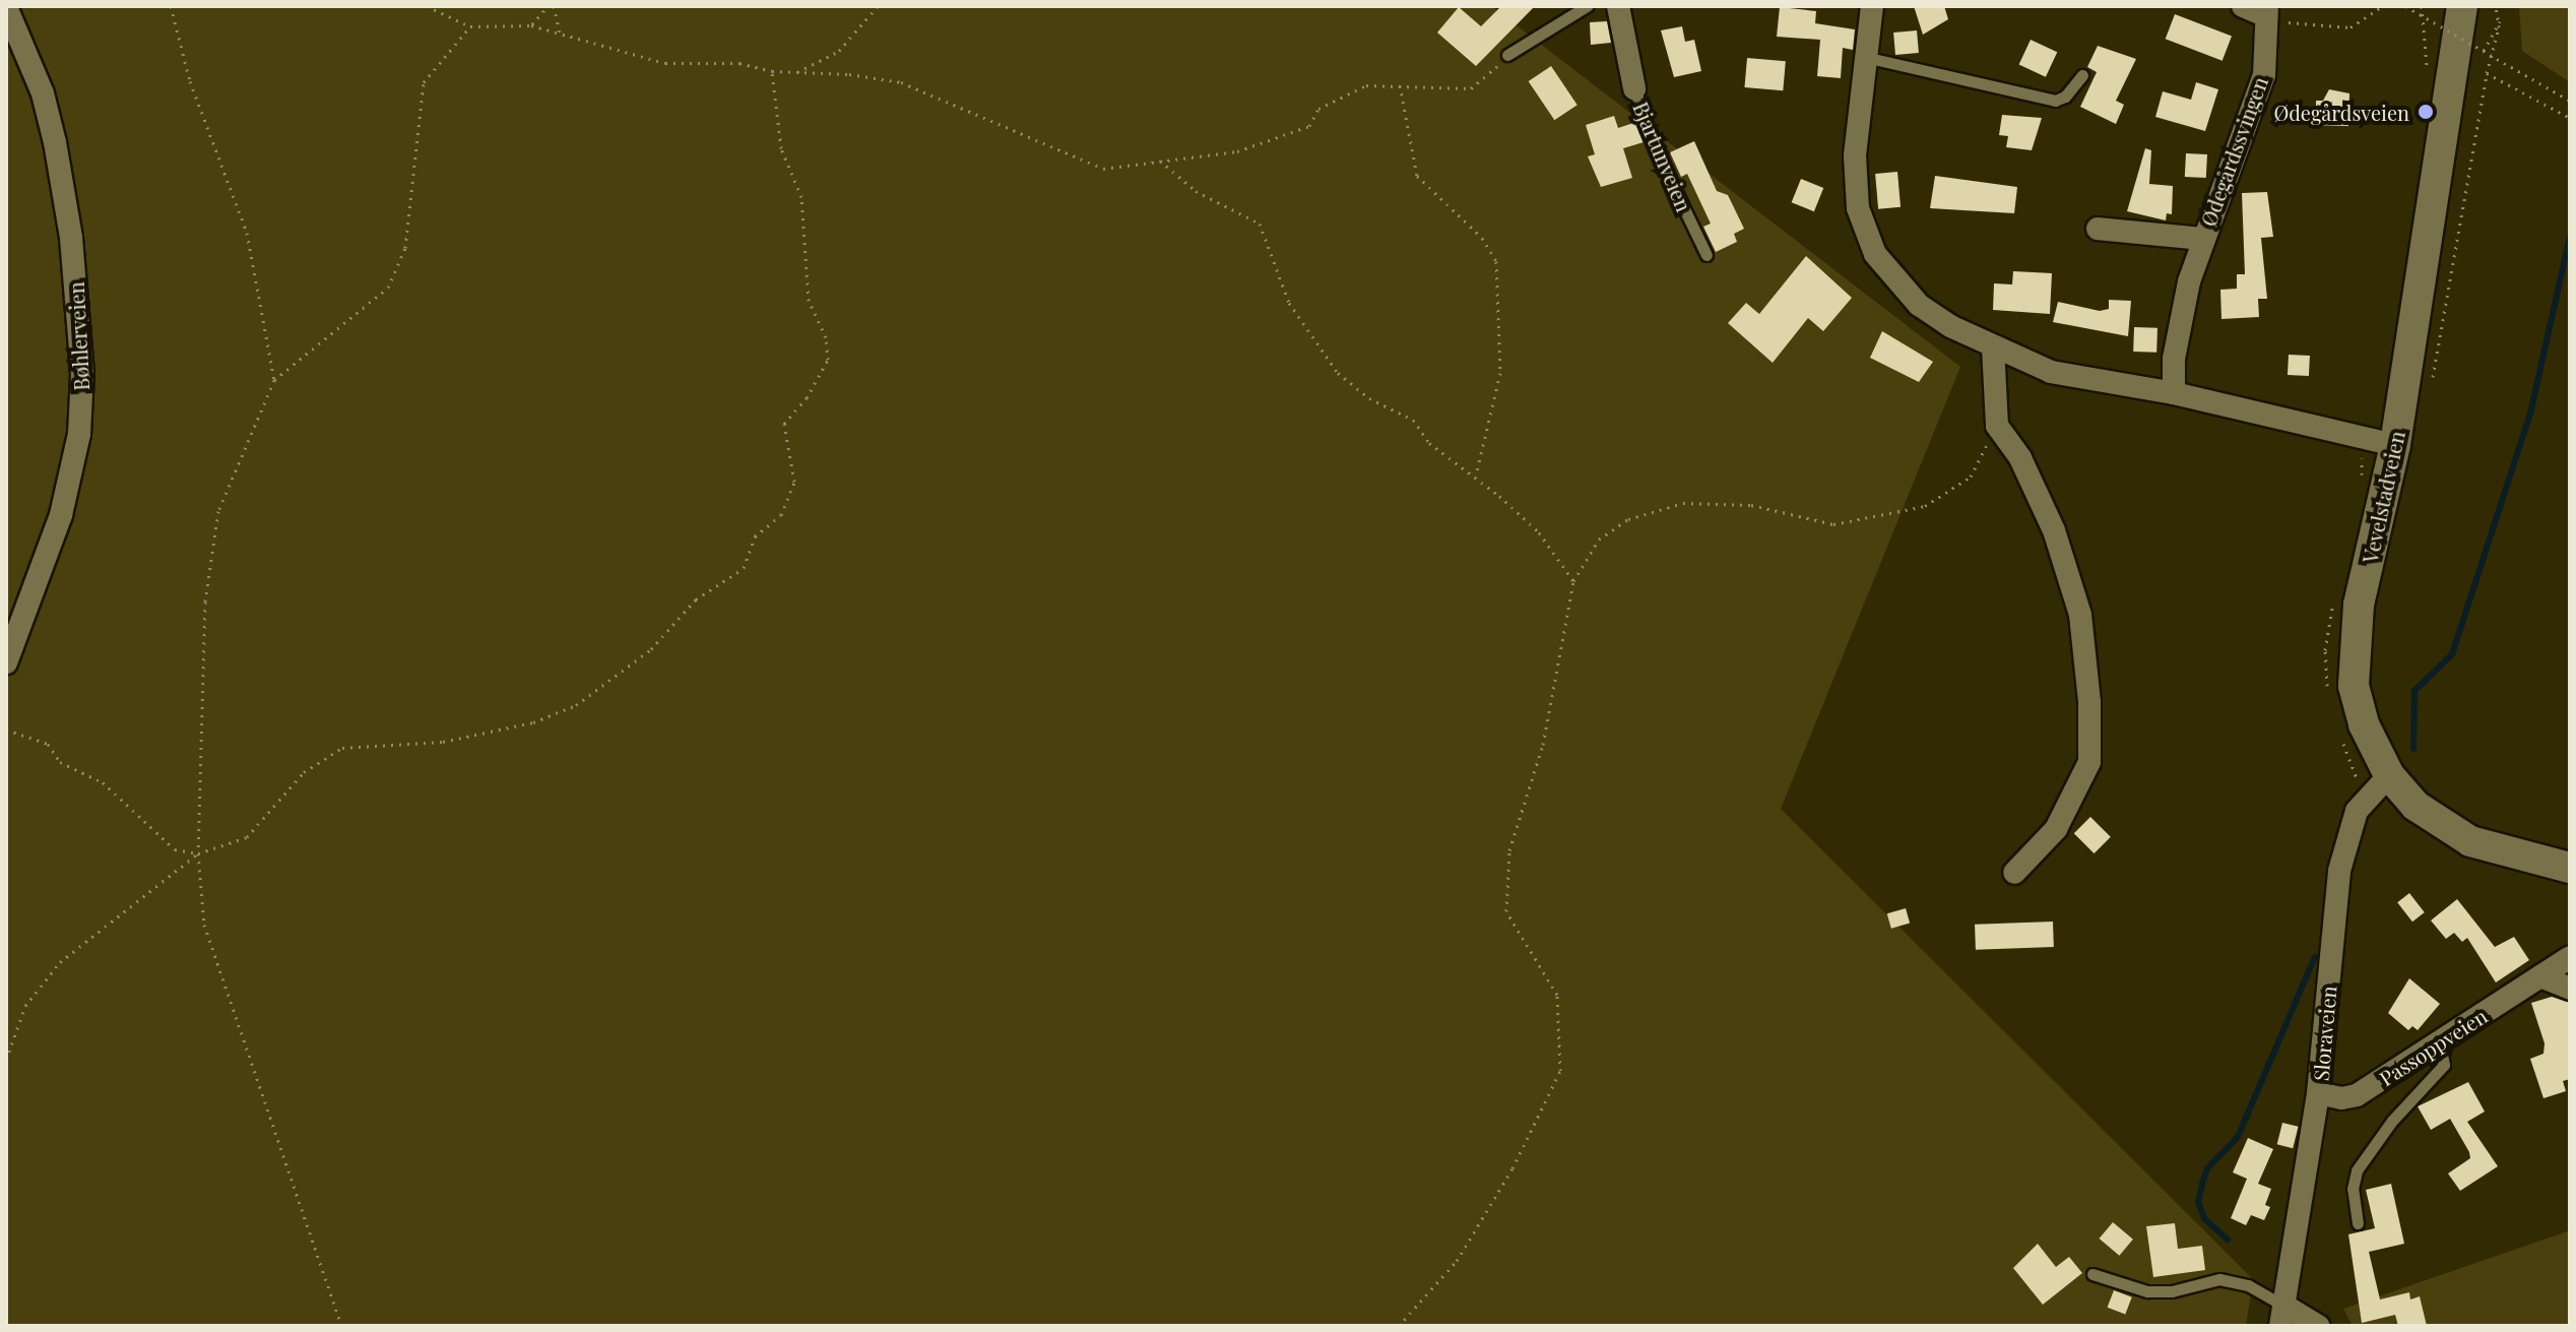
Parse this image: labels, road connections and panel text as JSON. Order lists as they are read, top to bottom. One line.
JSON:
{"streets":{"main road":["Vevelstadveien"],"street":["Ødegårdssvingen","Bjartunveien","Bøhlerveien","Sloraveien","Passoppveien"]},"crossings":[["Vevelstadveien","Sloraveien"],["Sloraveien","Passoppveien"]],"places":["Ødegårdsveien"]}
